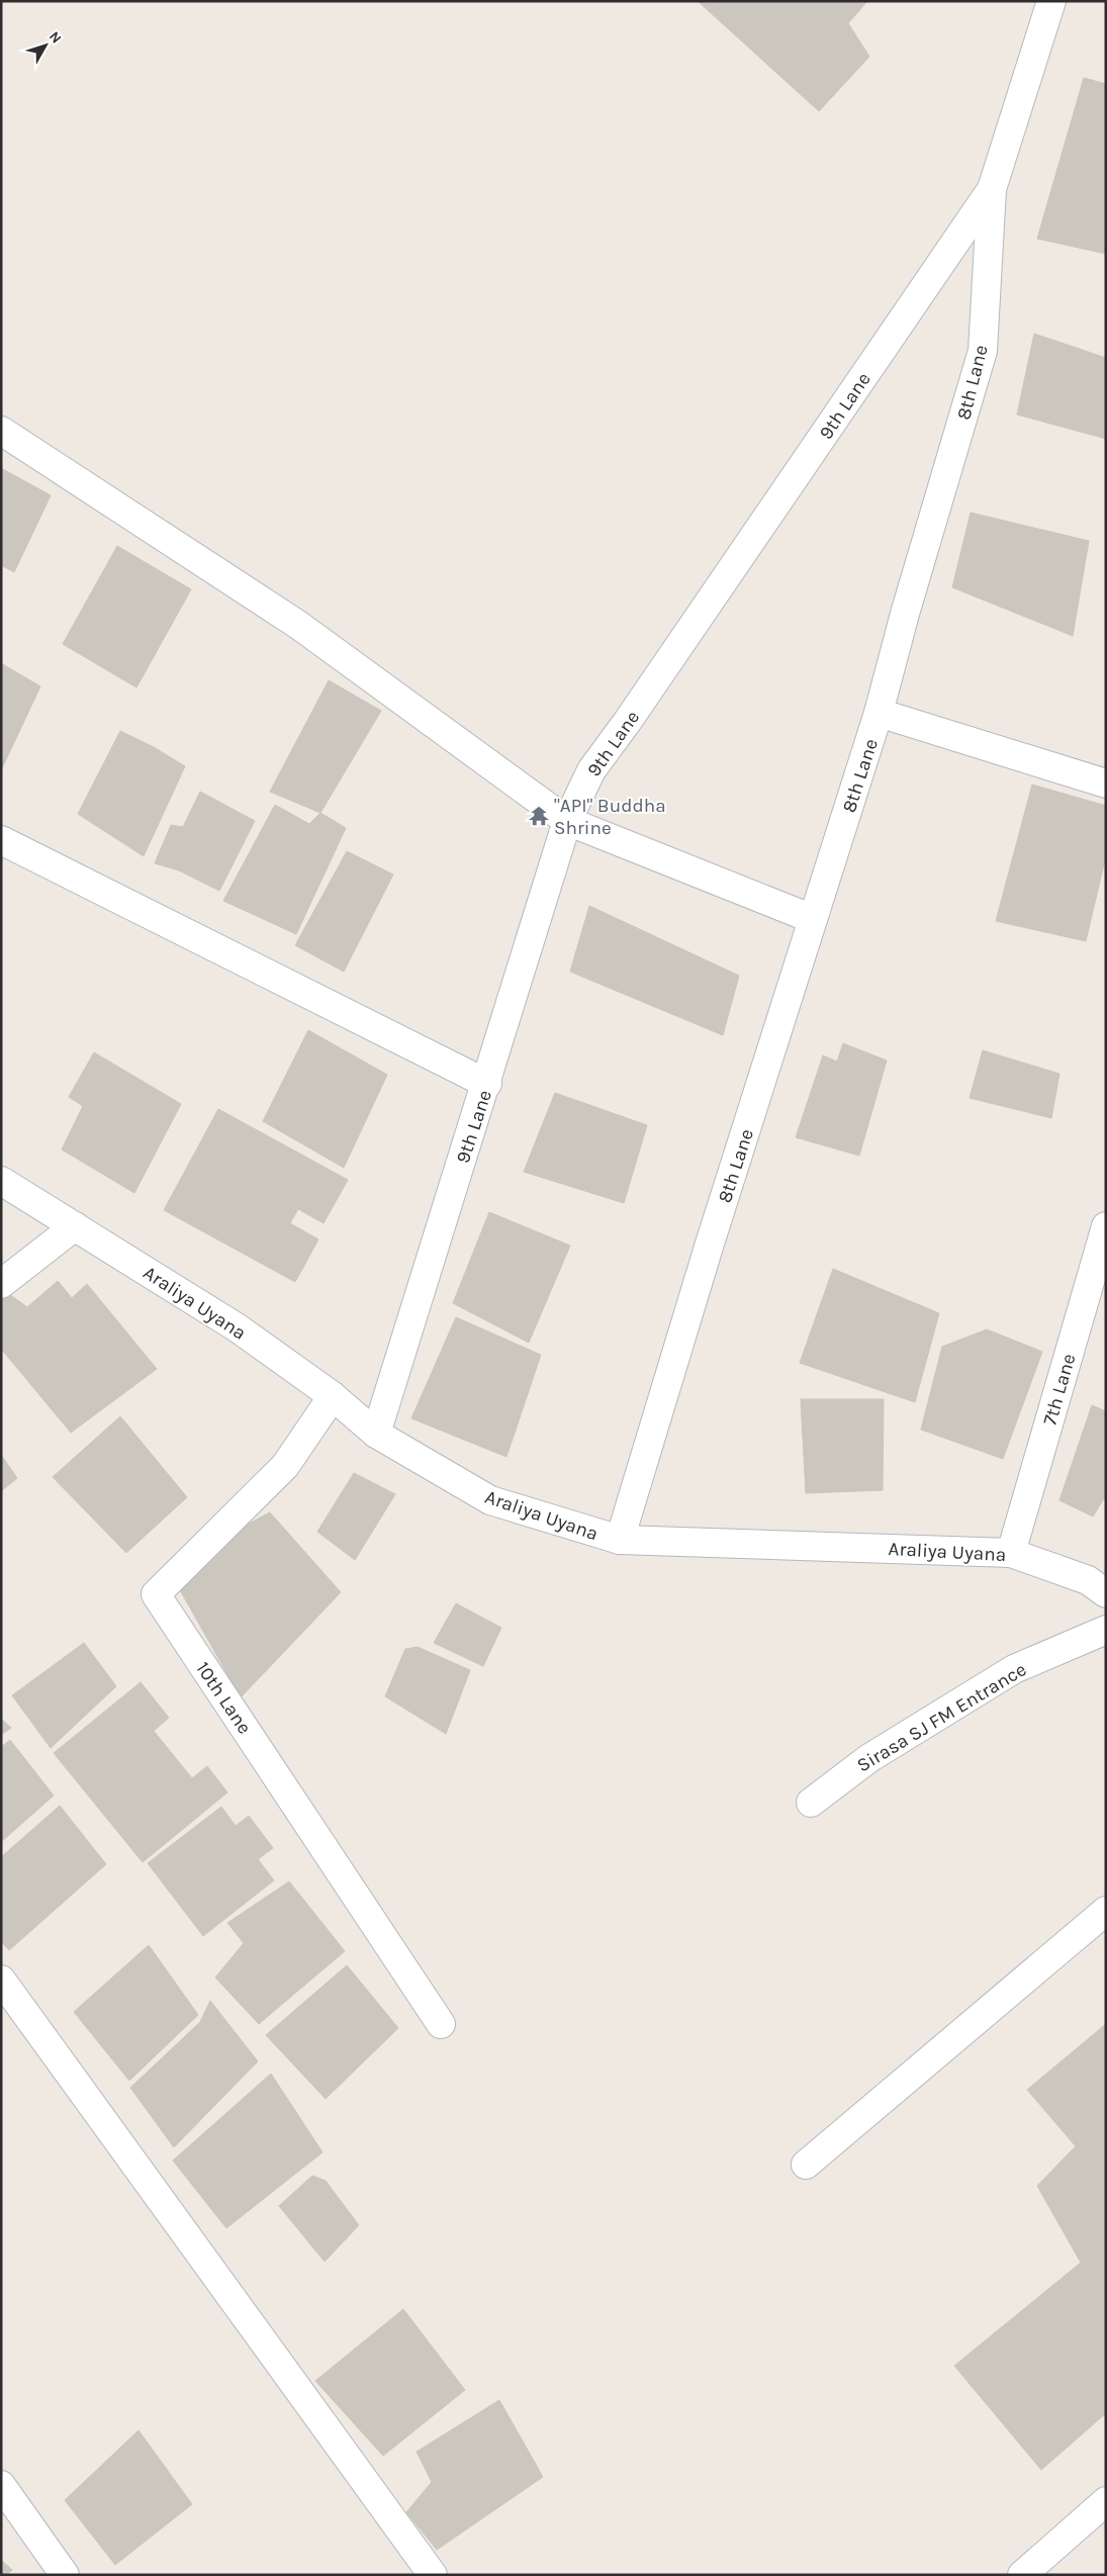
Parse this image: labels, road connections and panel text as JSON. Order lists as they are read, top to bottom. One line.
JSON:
{"streets":{"street":["8th Lane","9th Lane","Araliya Uyana","7th Lane","10th Lane","Sirasa SJ FM Entrance"]},"crossings":[["8th Lane","9th Lane"],["8th Lane","Araliya Uyana"],["9th Lane","Araliya Uyana"],["Araliya Uyana","7th Lane"],["Araliya Uyana","10th Lane"]],"places":{"temple":["\"API\" Buddha Shrine"]},"north":"top right"}
